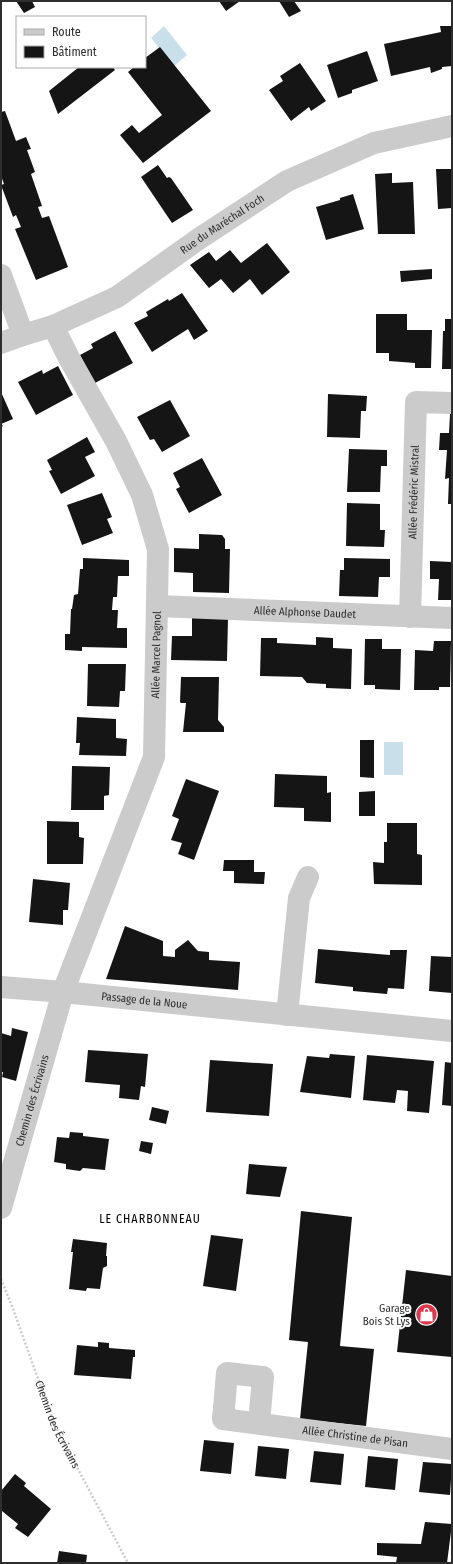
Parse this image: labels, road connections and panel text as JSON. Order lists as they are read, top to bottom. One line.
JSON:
{"streets":{"street":["Rue du Maréchal Foch","Allée Frédéric Mistral","Allée Alphonse Daudet","Allée Marcel Pagnol","Passage de la Noue","Chemin des Écrivains","Allée Christine de Pisan"]},"crossings":[["Rue du Maréchal Foch","Allée Marcel Pagnol"],["Allée Frédéric Mistral","Allée Alphonse Daudet"],["Allée Alphonse Daudet","Allée Marcel Pagnol"],["Allée Marcel Pagnol","Passage de la Noue"],["Allée Marcel Pagnol","Chemin des Écrivains"],["Passage de la Noue","Chemin des Écrivains"]],"districts":["LE CHARBONNEAU"],"places":{"shop":["Garage Bois St Lys"]},"legend":["Route","Bâtiment"]}
